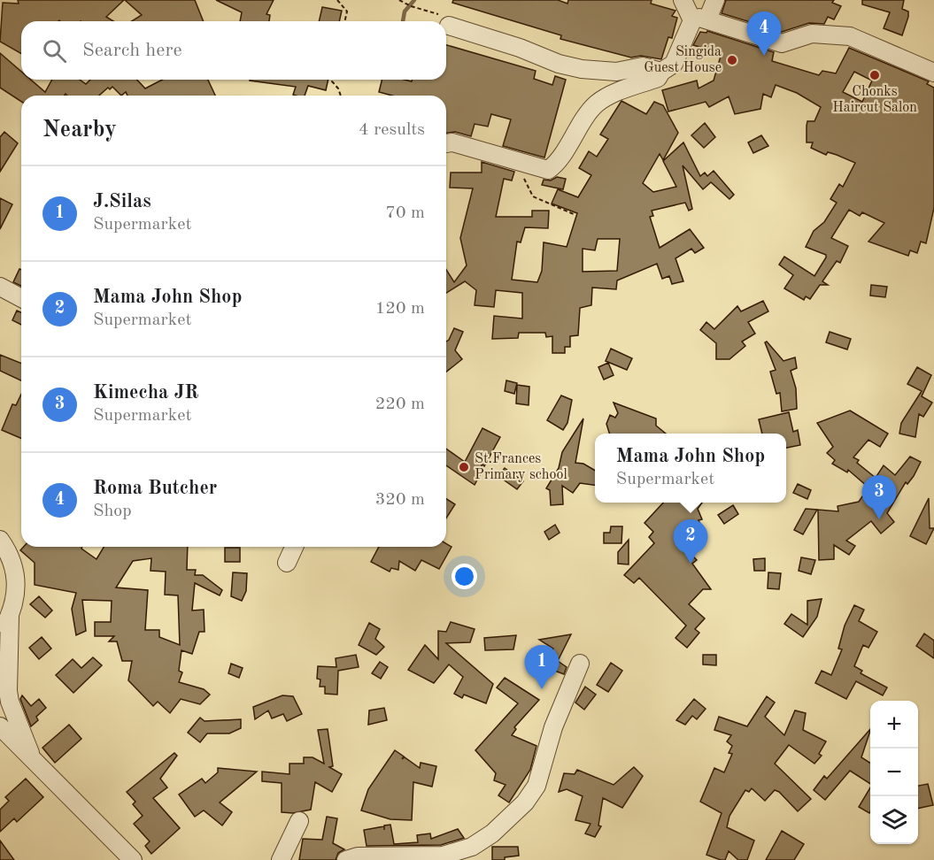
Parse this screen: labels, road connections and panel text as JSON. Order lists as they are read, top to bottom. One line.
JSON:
{"places":["Singida Guest House","Chonks Haircut Salon","St.Frances Primary school"],"page":{"pins":["4","3","2","1"],"search":"Search here","heading":["Nearby","4 results"],"list":[{"mark":"1","name":"J.Silas","note":"Supermarket","value":"70 m"},{"mark":"2","name":"Mama John Shop","note":"Supermarket","value":"120 m"},{"mark":"3","name":"Kimecha JR","note":"Supermarket","value":"220 m"},{"mark":"4","name":"Roma Butcher","note":"Shop","value":"320 m"}],"popup":["Mama John Shop","Supermarket"],"map_buttons":["+","−"]}}
